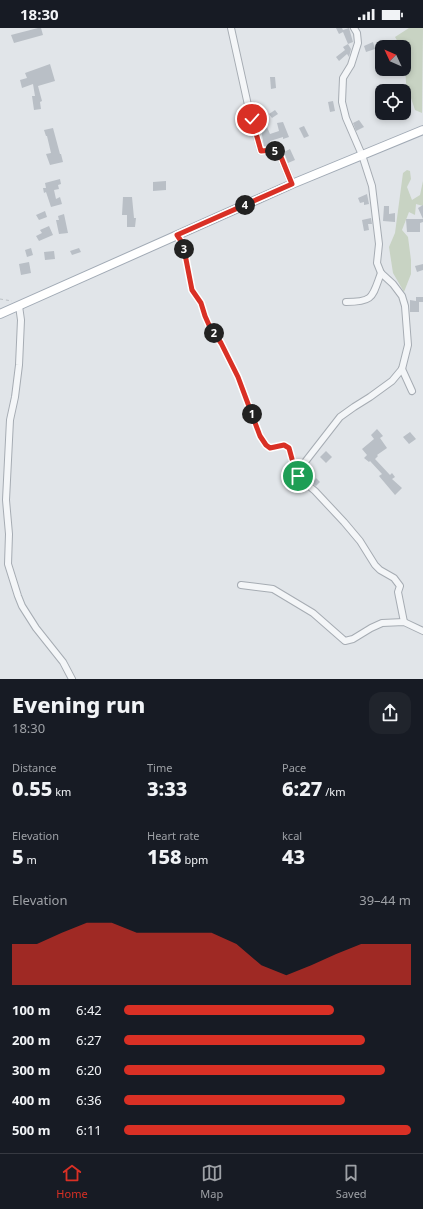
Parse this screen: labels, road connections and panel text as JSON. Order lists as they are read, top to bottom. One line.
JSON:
{"north":"top left","page":{"status":"18:30","pins":["5","4","3","2","1"],"heading":["Evening run","18:30"],"stats":[["Distance","0.55 km"],["Time","3:33"],["Pace","6:27 /km"],["Elevation","5 m"],["Heart rate","158 bpm"],["kcal","43"]],"chart":["Elevation","39–44 m"],"list":[{"name":"100 m","note":"6:42"},{"name":"200 m","note":"6:27"},{"name":"300 m","note":"6:20"},{"name":"400 m","note":"6:36"},{"name":"500 m","note":"6:11"}],"tabs":["Home","Map","Saved"]}}
